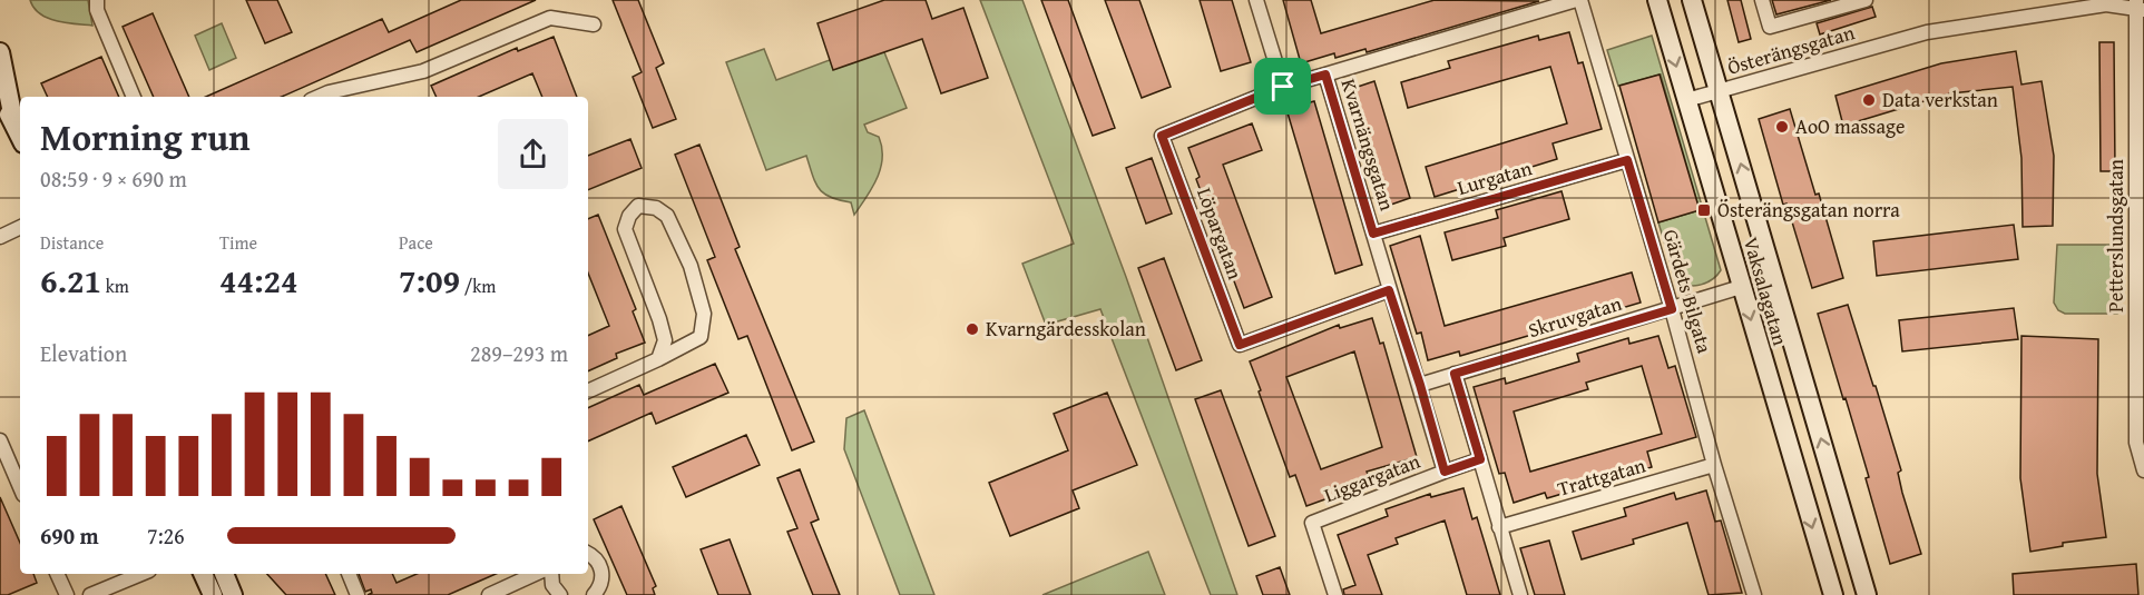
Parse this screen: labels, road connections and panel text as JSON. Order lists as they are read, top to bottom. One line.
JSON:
{"streets":{"main road":["Vaksalagatan"],"street":["Österängsgatan","Kvarnängsgatan","Lurgatan","Löpargatan","Petterslundsgatan","Gärdets Bilgata","Skruvgatan","Trattgatan","Liggargatan"]},"crossings":[["Österängsgatan","Petterslundsgatan"],["Österängsgatan","Vaksalagatan"],["Kvarnängsgatan","Lurgatan"],["Kvarnängsgatan","Löpargatan"],["Kvarnängsgatan","Skruvgatan"],["Kvarnängsgatan","Liggargatan"],["Lurgatan","Gärdets Bilgata"],["Gärdets Bilgata","Skruvgatan"],["Gärdets Bilgata","Trattgatan"],["Vaksalagatan","Skruvgatan"]],"places":{"other":["Data verkstan","AoO massage","Kvarngärdesskolan"],"transit":["Österängsgatan norra"]},"page":{"heading":["Morning run","08:59 · 9 × 690 m"],"stats":[["Distance","6.21 km"],["Time","44:24"],["Pace","7:09 /km"]],"chart":["Elevation","289–293 m"],"list":[{"name":"690 m","note":"7:26"}]}}
